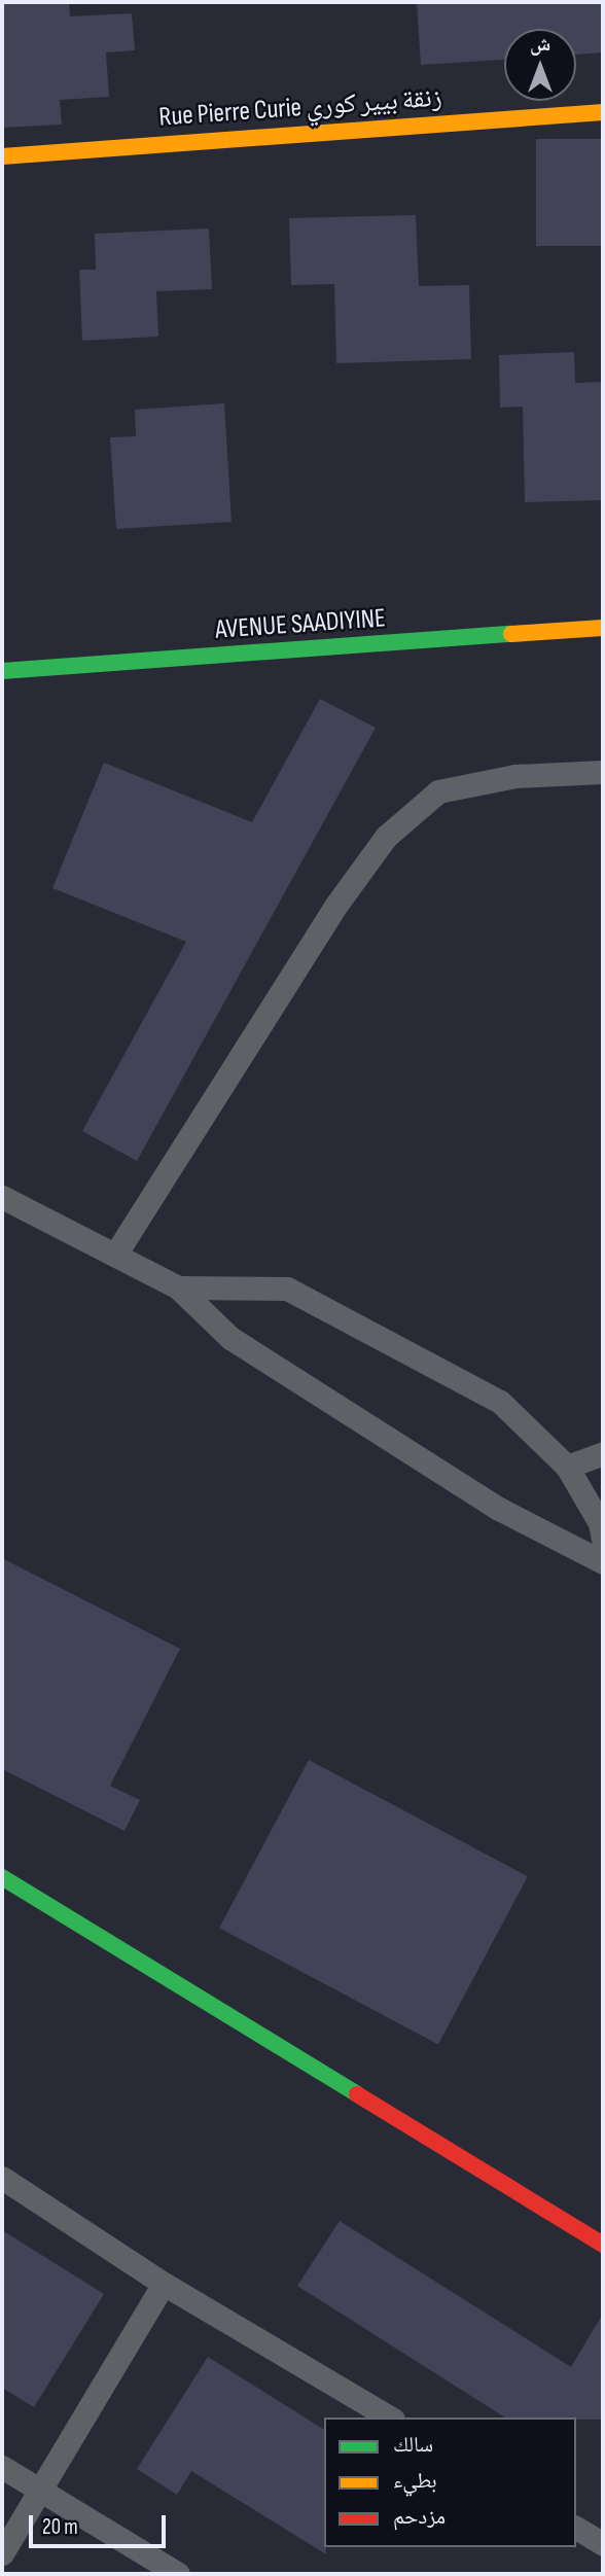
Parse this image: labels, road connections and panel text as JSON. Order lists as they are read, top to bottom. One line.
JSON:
{"streets":{"street":["Rue Pierre Curie زنقة بيير كوري","AVENUE SAADIYINE"]},"legend":["سالك","بطيء","مزدحم"],"scale_bar":"20 m","north":"top"}
